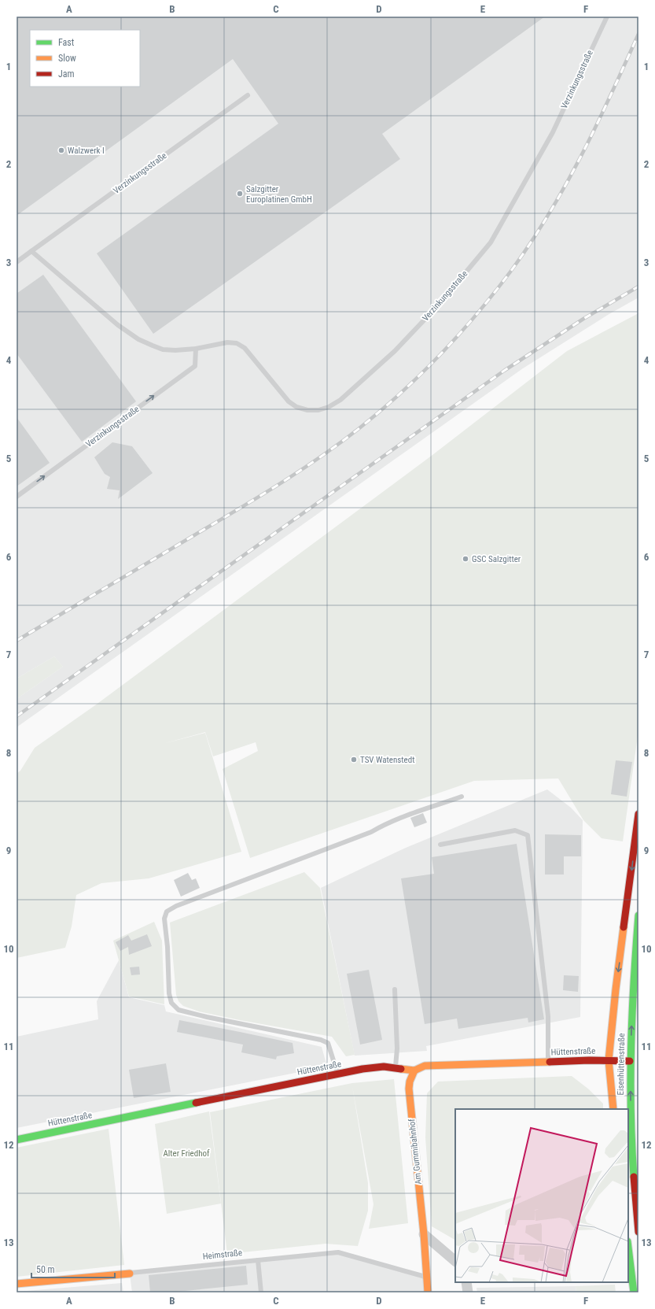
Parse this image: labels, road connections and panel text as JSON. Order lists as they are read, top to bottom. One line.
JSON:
{"streets":{"street":["Hüttenstraße","Eisenhüttenstraße","Am Gummibahnhof","Heimstraße"],"lane":["Verzinkungsstraße"]},"crossings":[["Hüttenstraße","Eisenhüttenstraße"],["Hüttenstraße","Am Gummibahnhof"],["Am Gummibahnhof","Heimstraße"]],"parks":["Alter Friedhof"],"places":["Walzwerk I","Salzgitter Europlatinen GmbH","GSC Salzgitter","TSV Watenstedt"],"legend":["Fast","Slow","Jam"],"scale_bar":"50 m","grid":{"columns":["A","B","C","D","E","F"],"rows":["1","2","3","4","5","6","7","8","9","10","11","12","13"]}}
